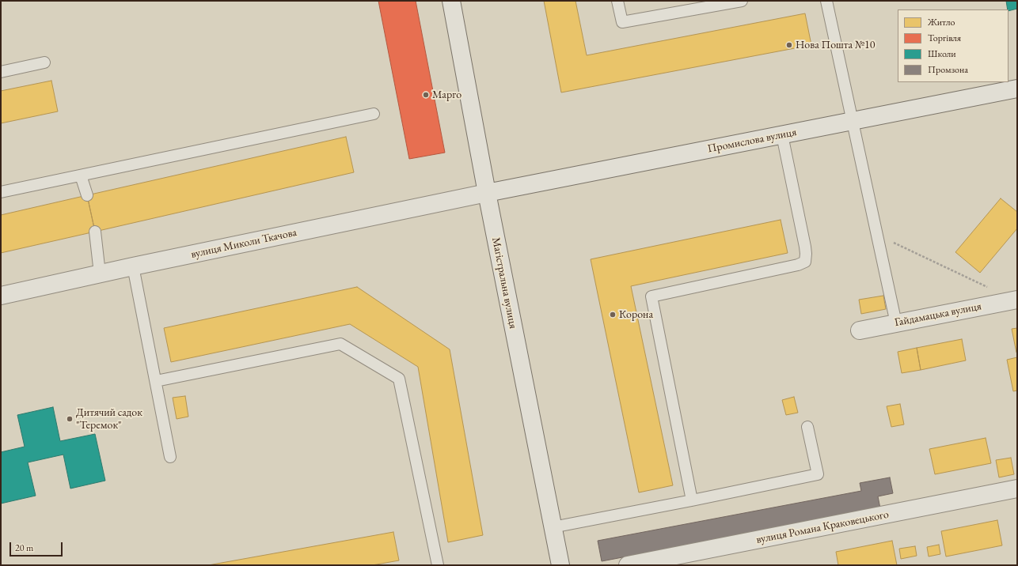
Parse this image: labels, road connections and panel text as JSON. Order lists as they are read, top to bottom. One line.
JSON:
{"streets":{"street":["Промислова вулиця","вулиця Миколи Ткачова","Магістральна вулиця","Гайдамацька вулиця","вулиця Романа Краковецького"]},"crossings":[["Промислова вулиця","вулиця Миколи Ткачова"],["Промислова вулиця","Магістральна вулиця"],["вулиця Миколи Ткачова","Магістральна вулиця"]],"places":["Нова Пошта №10","Марго","Корона","Дитячий садок \"Теремок\""],"legend":["Житло","Торгівля","Школи","Промзона"],"scale_bar":"20 m"}
